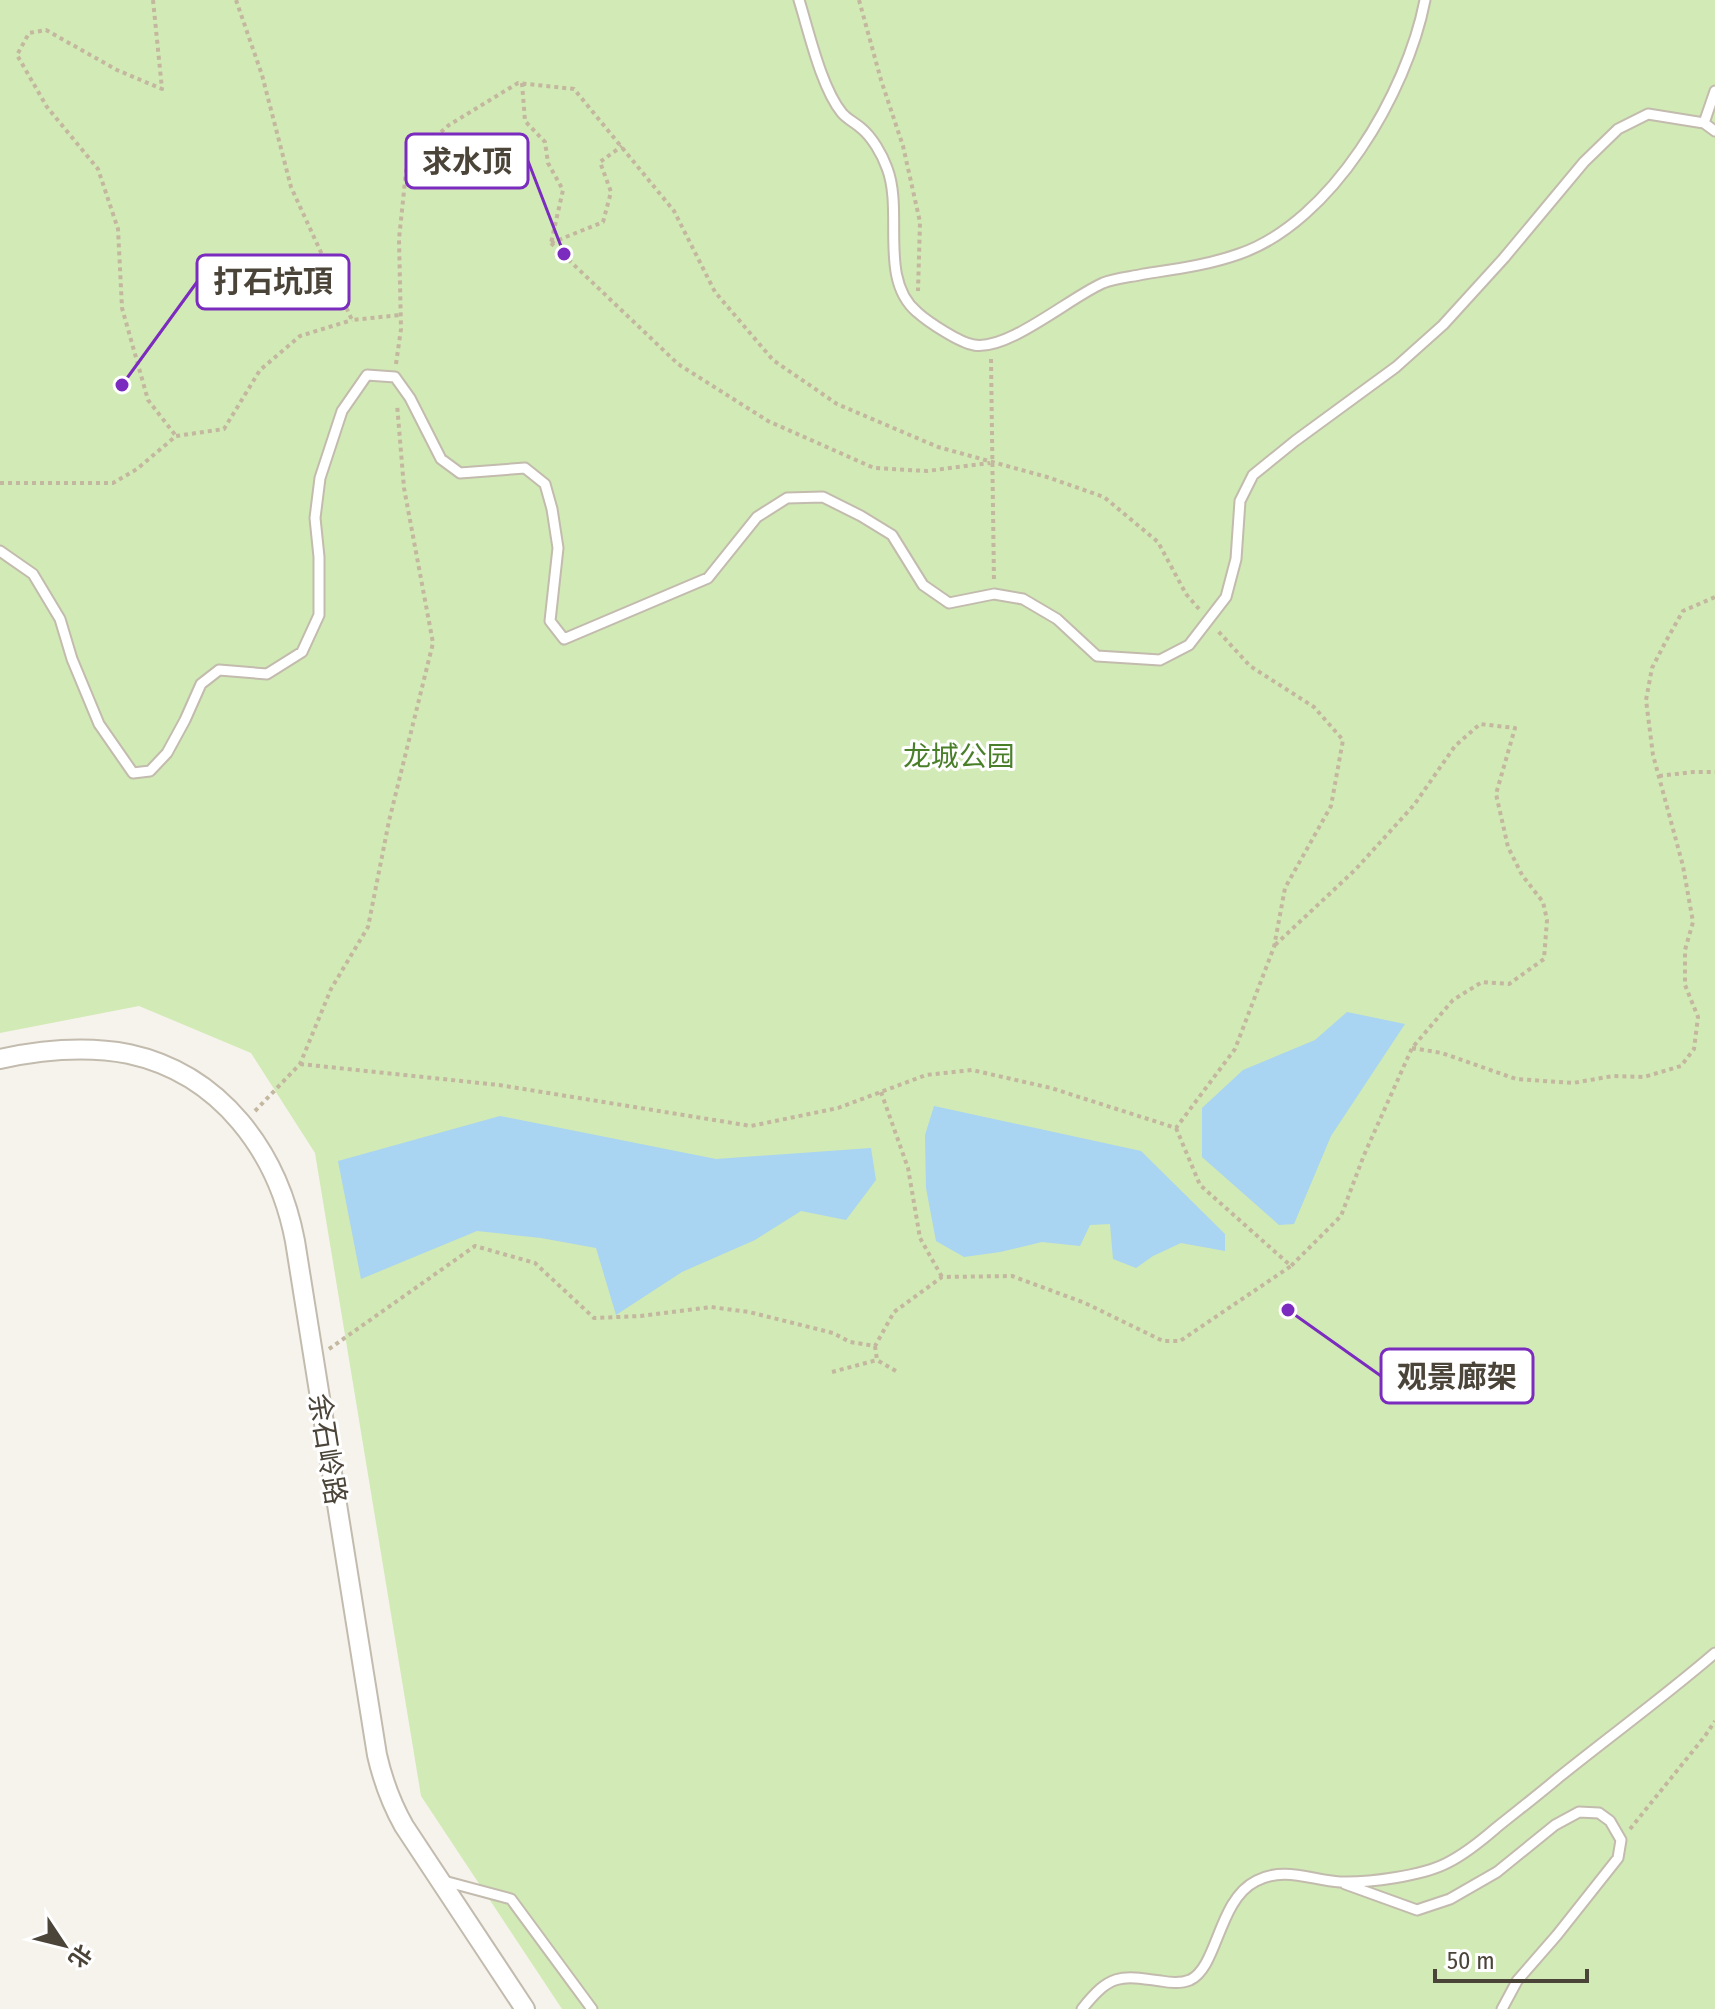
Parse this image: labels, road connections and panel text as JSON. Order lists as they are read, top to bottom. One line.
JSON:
{"streets":{"street":["余石岭路"]},"parks":["龙城公园"],"places":["求水顶","打石坑頂","观景廊架"],"scale_bar":"50 m","north":"bottom right"}
